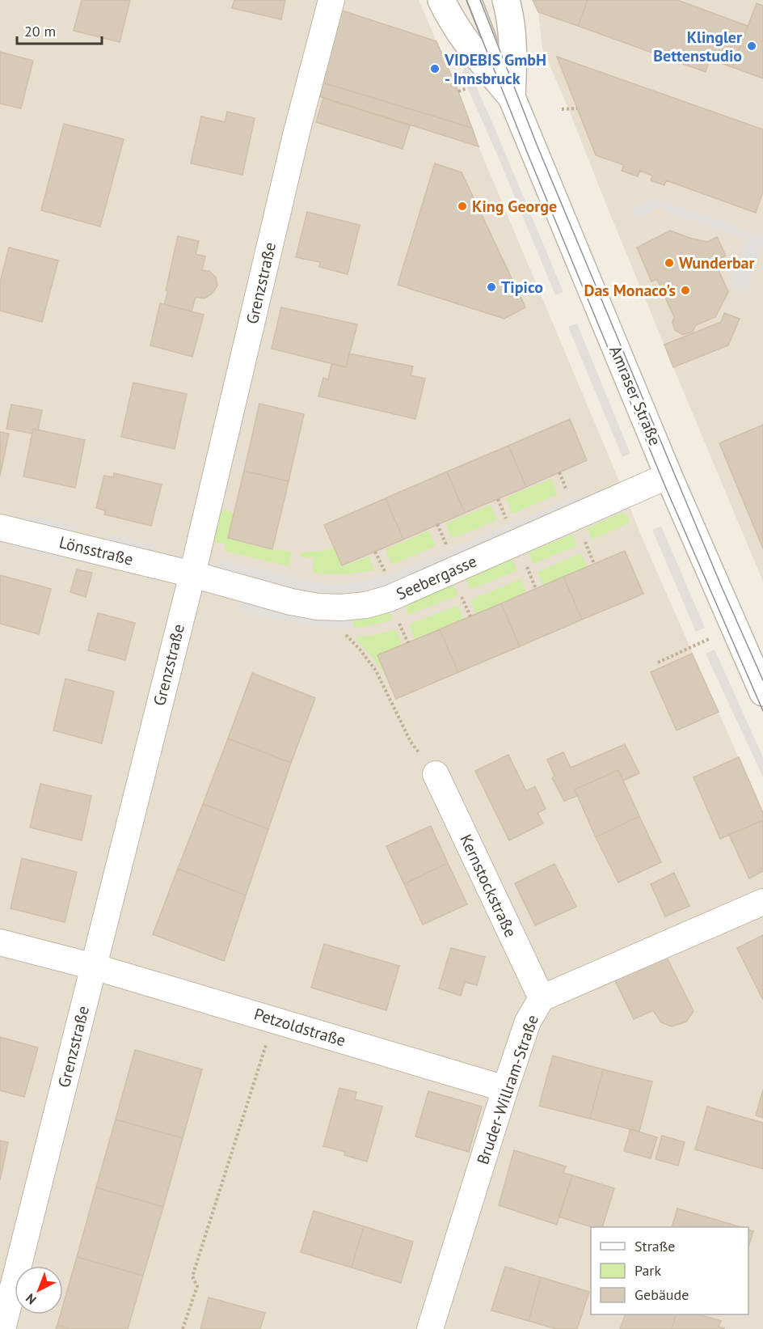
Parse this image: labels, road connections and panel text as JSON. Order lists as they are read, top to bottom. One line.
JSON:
{"streets":{"street":["Grenzstraße","Amraser Straße","Lönsstraße","Seebergasse","Kernstockstraße","Petzoldstraße","Bruder-Willram-Straße"]},"crossings":[["Grenzstraße","Lönsstraße"],["Grenzstraße","Seebergasse"],["Grenzstraße","Petzoldstraße"],["Amraser Straße","Seebergasse"],["Lönsstraße","Seebergasse"],["Kernstockstraße","Bruder-Willram-Straße"],["Petzoldstraße","Bruder-Willram-Straße"]],"places":["Klingler Bettenstudio","VIDEBIS GmbH - Innsbruck","King George","Wunderbar","Tipico","Das Monaco's"],"legend":["Straße","Park","Gebäude"],"scale_bar":"20 m","north":"bottom left"}
